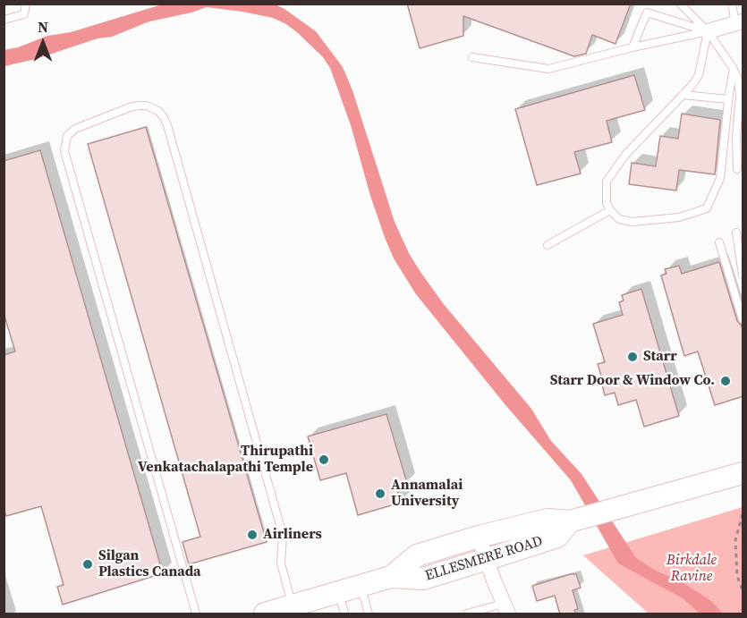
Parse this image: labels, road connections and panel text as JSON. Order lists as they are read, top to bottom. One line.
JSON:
{"streets":{"main road":["ELLESMERE ROAD"]},"parks":["Birkdale Ravine"],"places":["Starr","Starr Door & Window Co.","Thirupathi Venkatachalapathi Temple","Annamalai University","Airliners","Silgan Plastics Canada"],"north":"top"}
